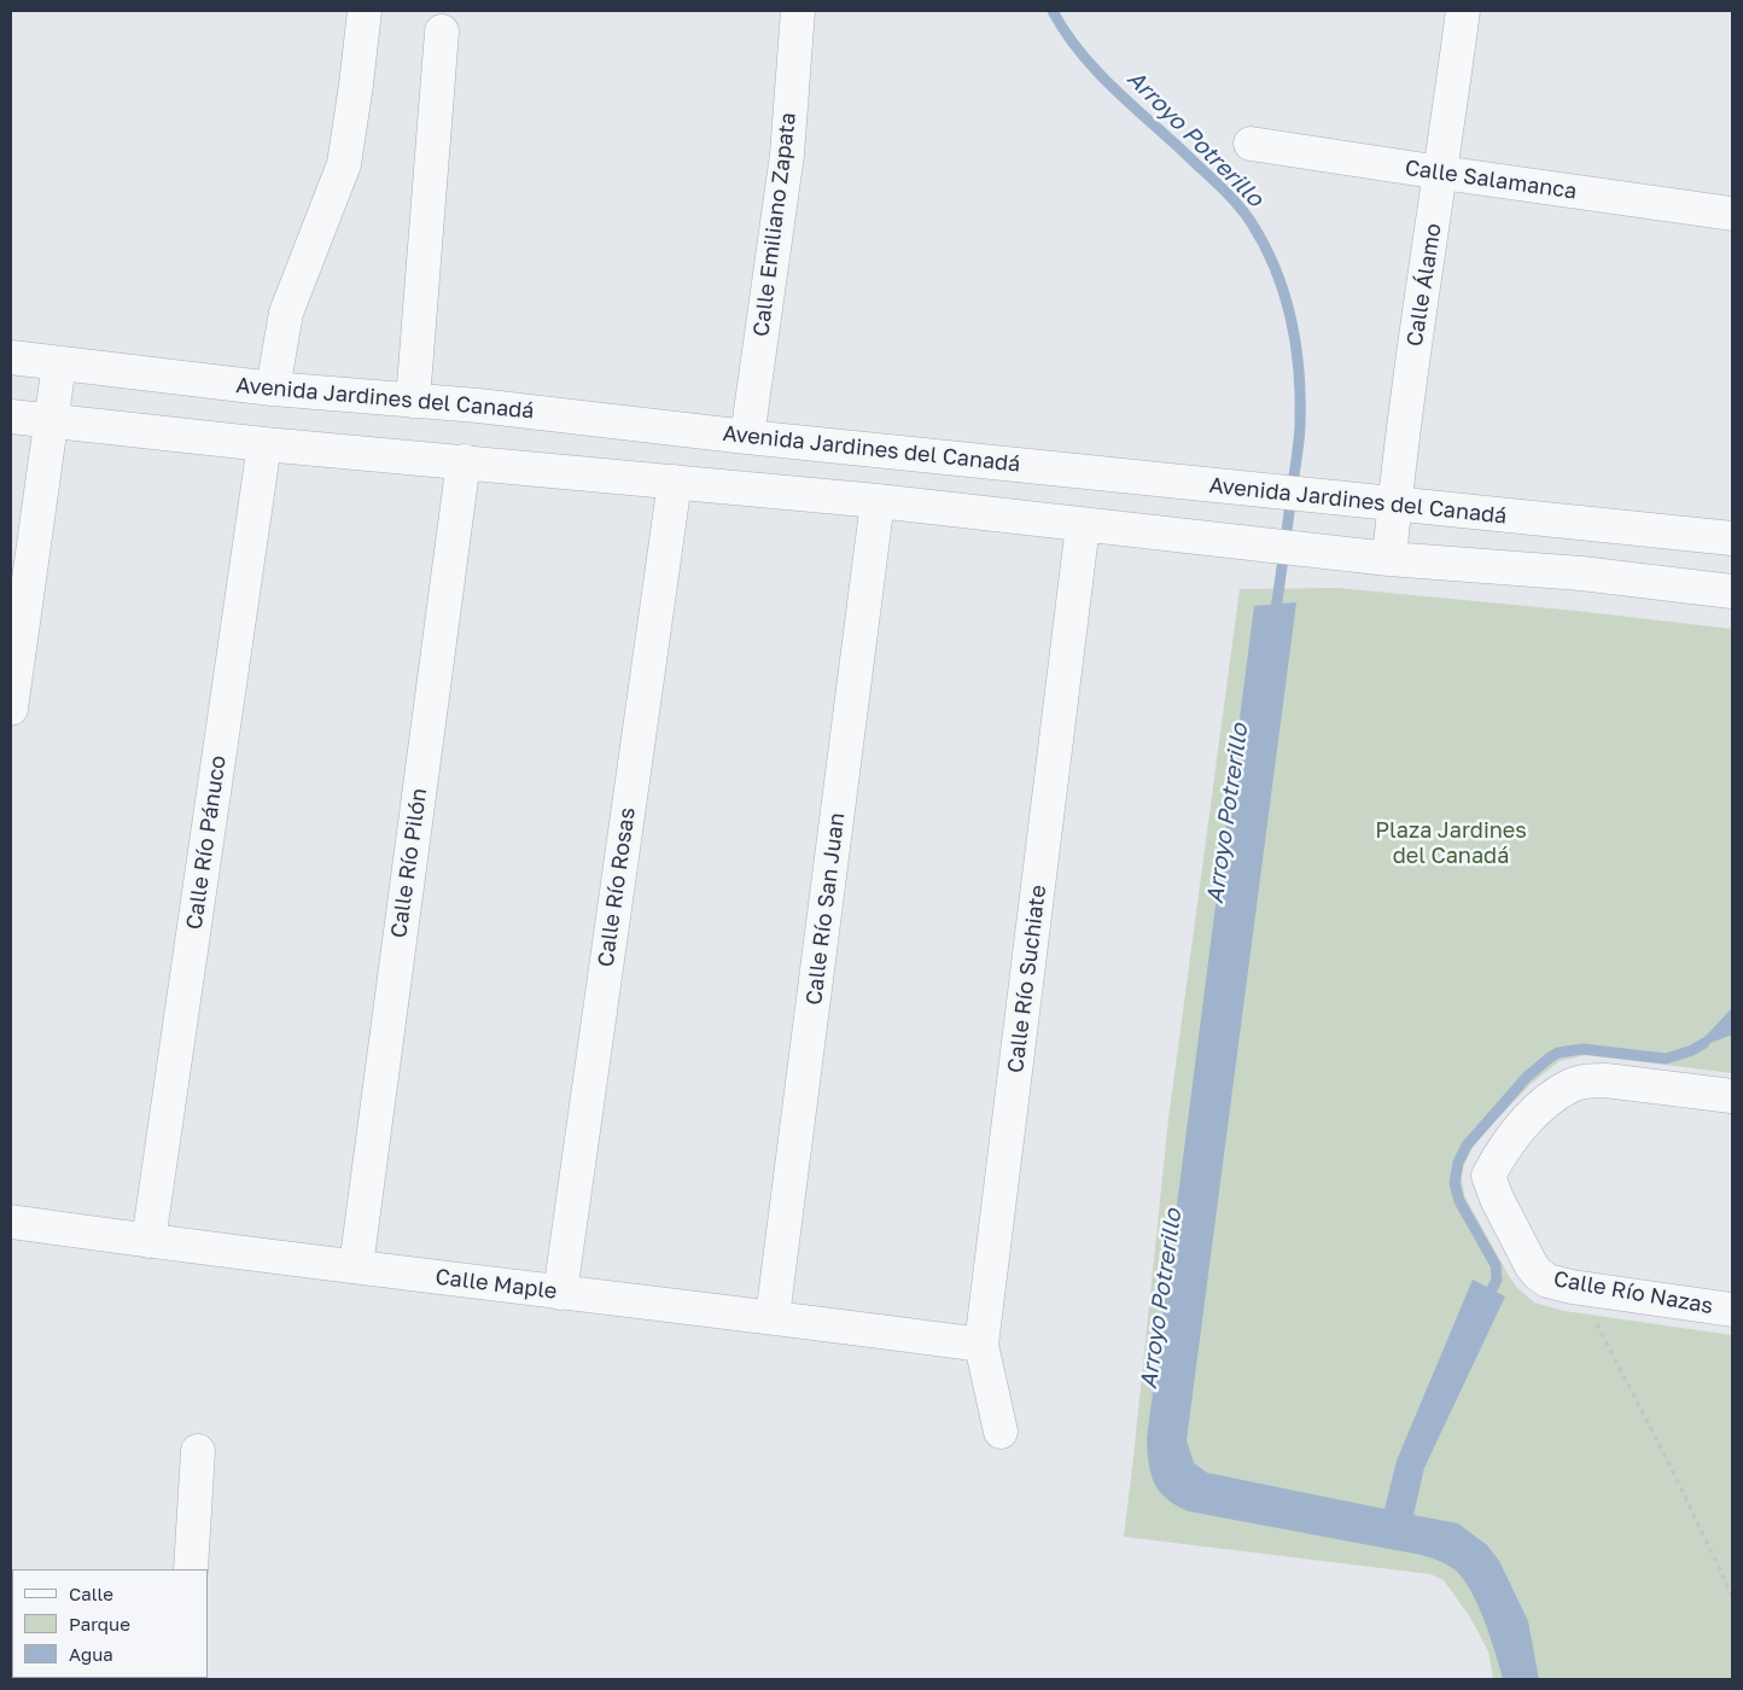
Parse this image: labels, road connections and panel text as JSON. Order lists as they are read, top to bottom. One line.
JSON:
{"streets":{"street":["Calle Salamanca","Calle Emiliano Zapata","Calle Álamo","Avenida Jardines del Canadá","Calle Río Pánuco","Calle Río Pilón","Calle Río Rosas","Calle Río San Juan","Calle Río Suchiate","Calle Maple","Calle Río Nazas"]},"crossings":[["Calle Salamanca","Calle Álamo"],["Calle Emiliano Zapata","Avenida Jardines del Canadá"],["Calle Álamo","Avenida Jardines del Canadá"],["Calle Río Pánuco","Calle Maple"],["Calle Río Pilón","Calle Maple"],["Calle Río Rosas","Calle Maple"],["Calle Río San Juan","Calle Maple"],["Calle Río Suchiate","Calle Maple"]],"water":["Arroyo Potrerillo"],"parks":["Plaza Jardines del Canadá"],"legend":["Calle","Parque","Agua"]}
